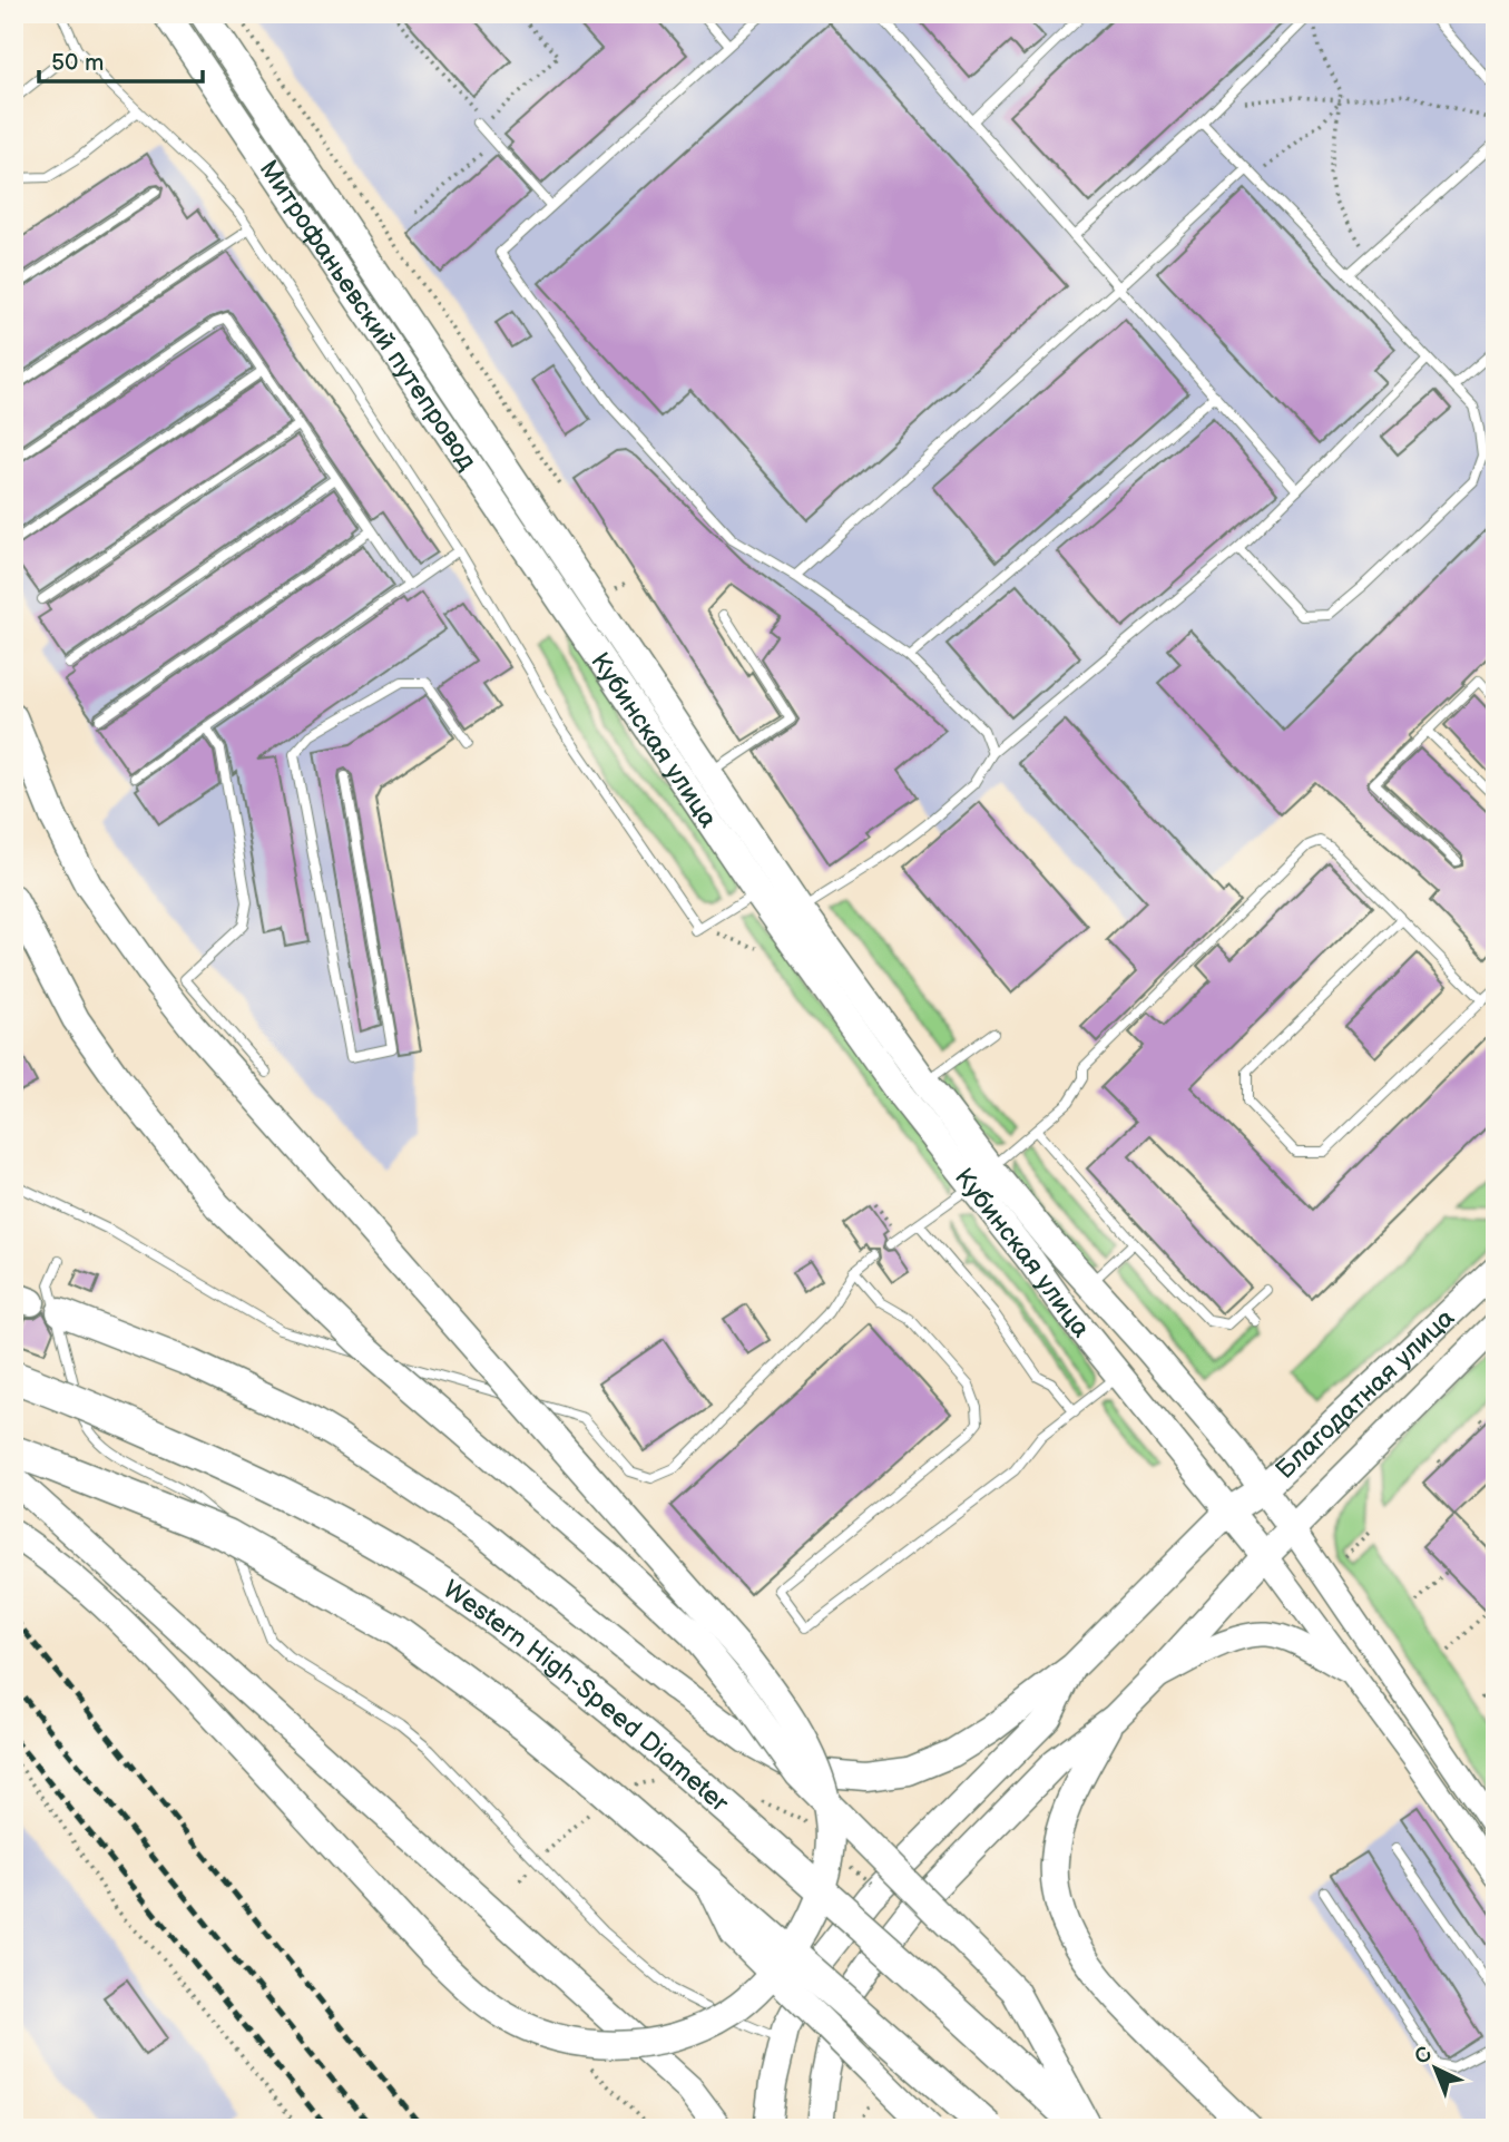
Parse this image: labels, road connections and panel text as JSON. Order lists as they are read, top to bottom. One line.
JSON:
{"streets":{"highway":["Western High-Speed Diameter"],"main road":["Митрофаньевский путепровод","Кубинская улица","Благодатная улица"]},"crossings":[["Митрофаньевский путепровод","Кубинская улица"],["Кубинская улица","Благодатная улица"]],"scale_bar":"50 m","north":"top left"}
